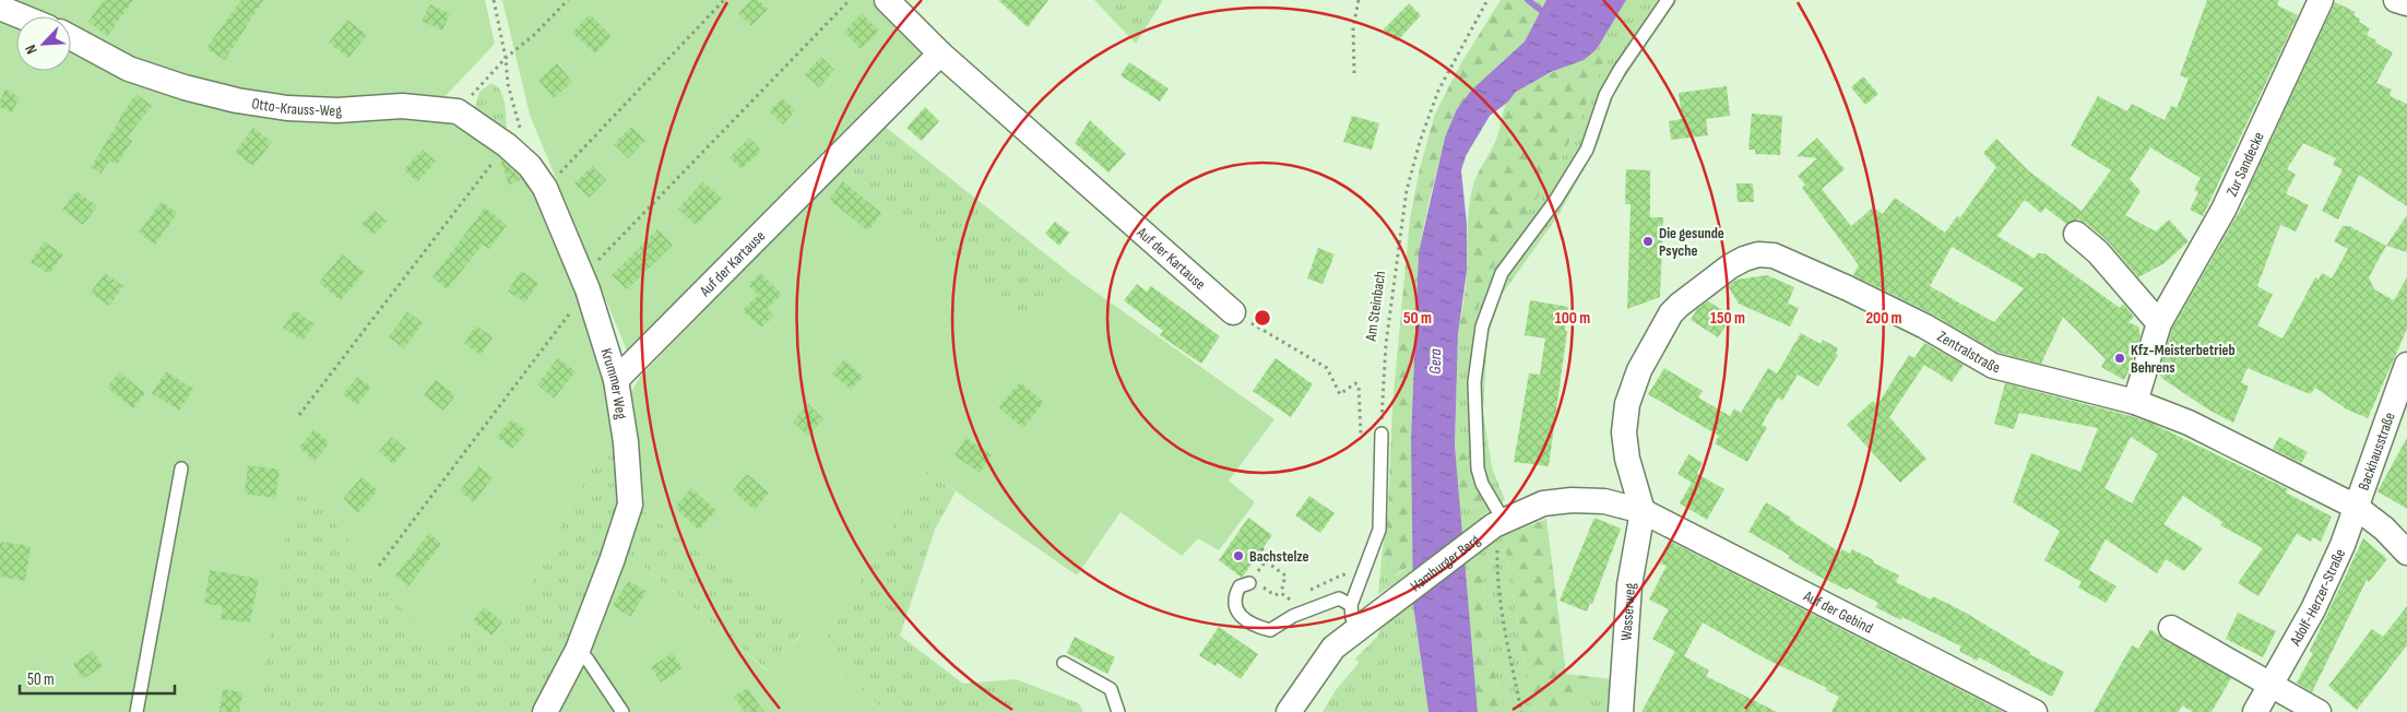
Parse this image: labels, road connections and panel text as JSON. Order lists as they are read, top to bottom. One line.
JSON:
{"streets":{"street":["Otto-Krauss-Weg","Zur Sandecke","Auf der Kartause","Zentralstraße","Krummer Weg","Backhausstraße","Hamburger Berg","Adolf-Herzer-Straße","Wasserweg","Auf der Gebind"],"path":["Am Steinbach"]},"crossings":[["Otto-Krauss-Weg","Krummer Weg"],["Zur Sandecke","Zentralstraße"],["Auf der Kartause","Krummer Weg"],["Zentralstraße","Backhausstraße"],["Zentralstraße","Hamburger Berg"],["Zentralstraße","Adolf-Herzer-Straße"],["Zentralstraße","Wasserweg"],["Zentralstraße","Auf der Gebind"],["Backhausstraße","Adolf-Herzer-Straße"],["Hamburger Berg","Wasserweg"],["Hamburger Berg","Auf der Gebind"],["Wasserweg","Auf der Gebind"]],"water":["Gera"],"places":["Die gesunde Psyche","Kfz-Meisterbetrieb Behrens","Bachstelze"],"scale_bar":"50 m","north":"bottom left","rings":["50 m","100 m","150 m","200 m"]}
